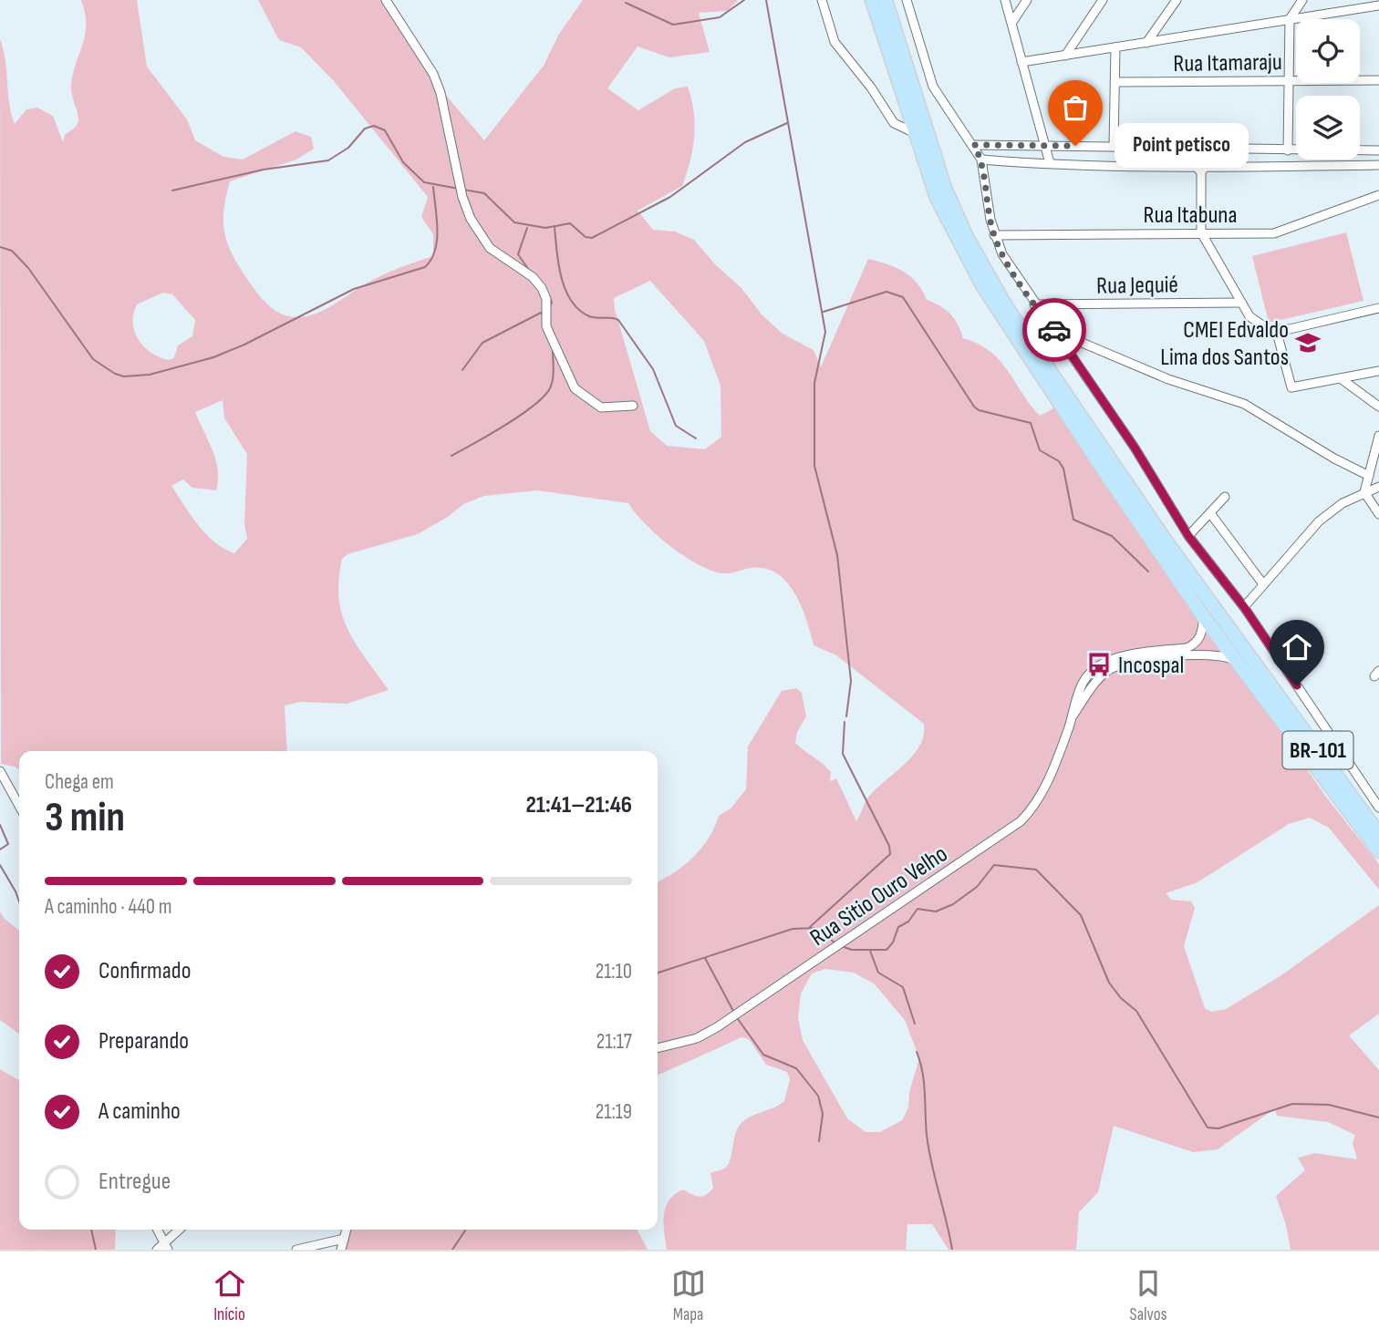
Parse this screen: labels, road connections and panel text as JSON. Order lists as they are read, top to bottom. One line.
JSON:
{"streets":{"main road":["BR-101"],"street":["Rua Itamaraju","Rua Itabuna","Rua Jequié","Rua Sitio Ouro Velho"]},"crossings":[["BR-101","Rua Sitio Ouro Velho"]],"places":{"other":["Point petisco"],"school or university":["CMEI Edvaldo Lima dos Santos"],"bus stop":["Incospal"]},"page":{"bubble":"Point petisco","heading":["3 min","Chega em","21:41–21:46"],"bar":"A caminho · 440 m","list":[["Confirmado","21:10"],["Preparando","21:17"],["A caminho","21:19"],"Entregue"],"tabs":["Início","Mapa","Salvos"]}}
